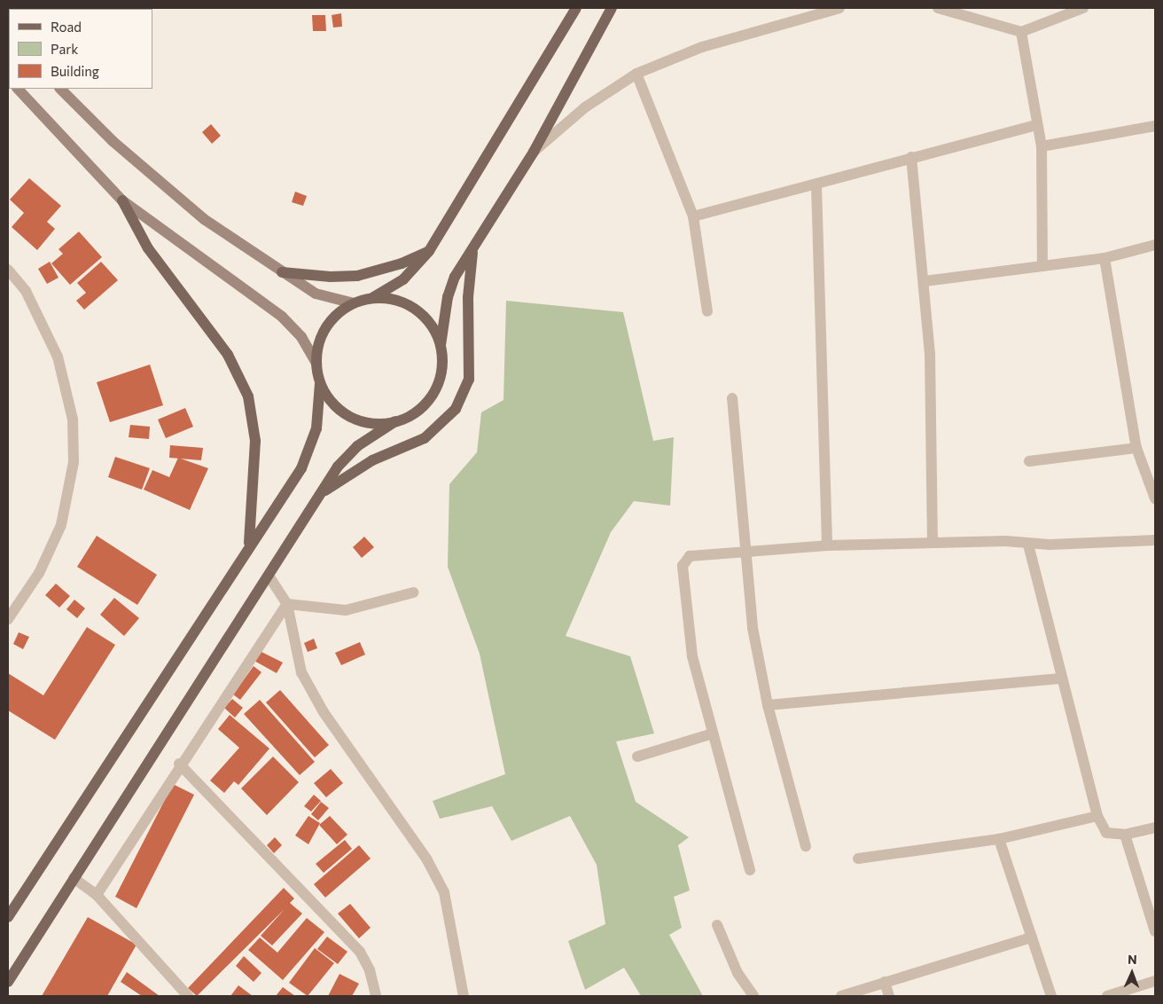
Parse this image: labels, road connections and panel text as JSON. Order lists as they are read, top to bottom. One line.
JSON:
{"legend":["Road","Park","Building"],"north":"top"}
